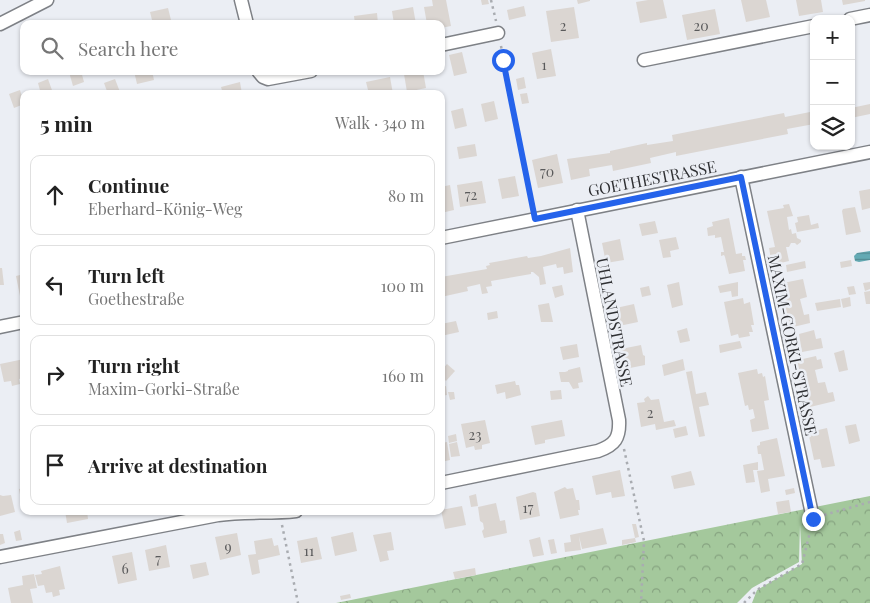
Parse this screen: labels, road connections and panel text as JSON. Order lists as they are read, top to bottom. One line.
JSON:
{"streets":{"street":["GOETHESTRASSE","UHLANDSTRASSE","MAXIM-GORKI-STRASSE"]},"crossings":[["GOETHESTRASSE","UHLANDSTRASSE"],["GOETHESTRASSE","MAXIM-GORKI-STRASSE"]],"house_numbers":["2","20","1","70","72","2","23","17","9","11","7","6"],"page":{"map_buttons":["+","−"],"search":"Search here","heading":["5 min","Walk · 340 m"],"list":[["Continue","Eberhard-König-Weg","80 m"],["Turn left","Goethestraße","100 m"],["Turn right","Maxim-Gorki-Straße","160 m"],"Arrive at destination"]}}
